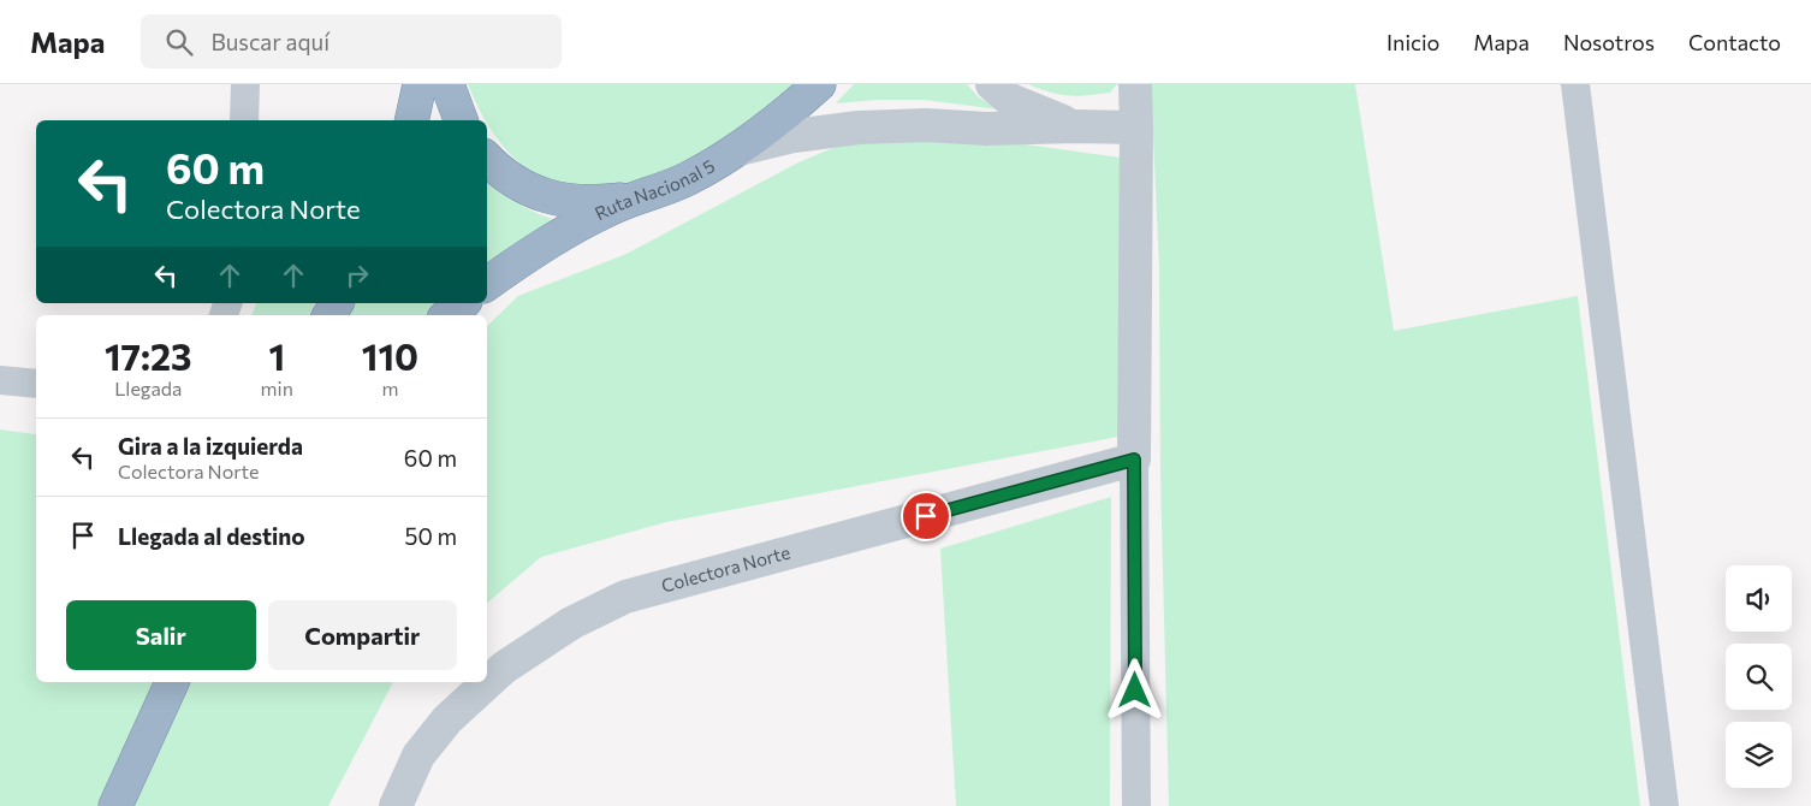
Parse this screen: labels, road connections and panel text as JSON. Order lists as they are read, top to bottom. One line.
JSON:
{"streets":{"highway":["Ruta Nacional 5"],"street":["Colectora Norte"]},"page":{"header":"Mapa","search":"Buscar aquí","nav":["Inicio","Mapa","Nosotros","Contacto"],"turn":["60 m","Colectora Norte"],"eta":["17:23","Llegada","1","min","110","m"],"list":[{"name":"Gira a la izquierda","note":"Colectora Norte","value":"60 m"},{"name":"Llegada al destino","value":"50 m"}],"buttons":["Salir","Compartir"]}}
